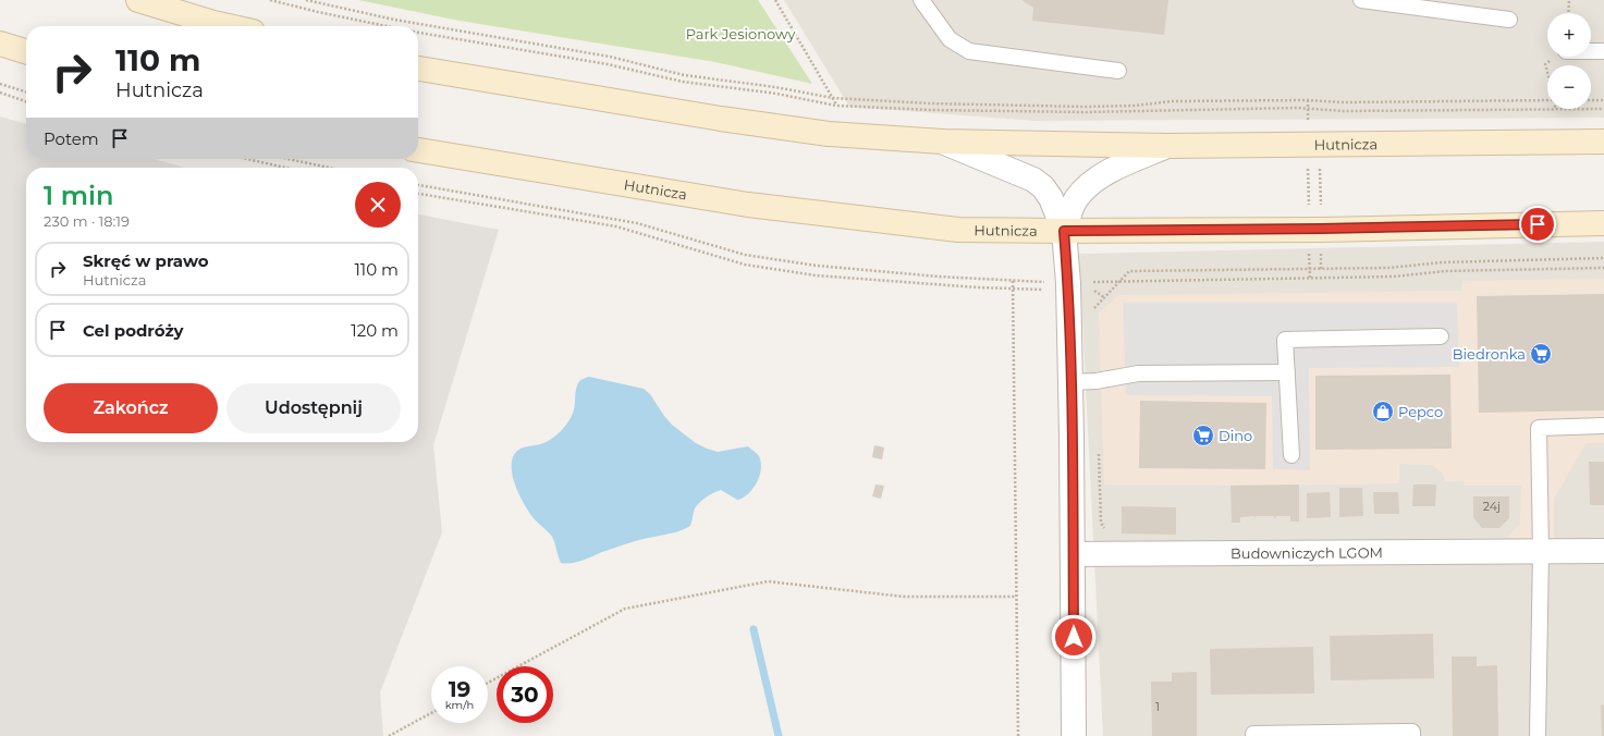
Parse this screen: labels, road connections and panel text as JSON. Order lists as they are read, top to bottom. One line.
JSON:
{"streets":{"main road":["Hutnicza"],"street":["Budowniczych LGOM"]},"parks":["Park Jesionowy"],"places":{"supermarket":["Biedronka","Dino"],"shop":["Pepco"]},"house_numbers":["24j","1"],"page":{"map_buttons":["+","−"],"turn":["110 m","Hutnicza"],"then":"Potem","heading":["1 min","230 m · 18:19"],"list":[{"name":"Skręć w prawo","note":"Hutnicza","value":"110 m"},{"name":"Cel podróży","value":"120 m"}],"buttons":["Zakończ","Udostępnij"],"speed":"19 km/h","limit":"30"}}
